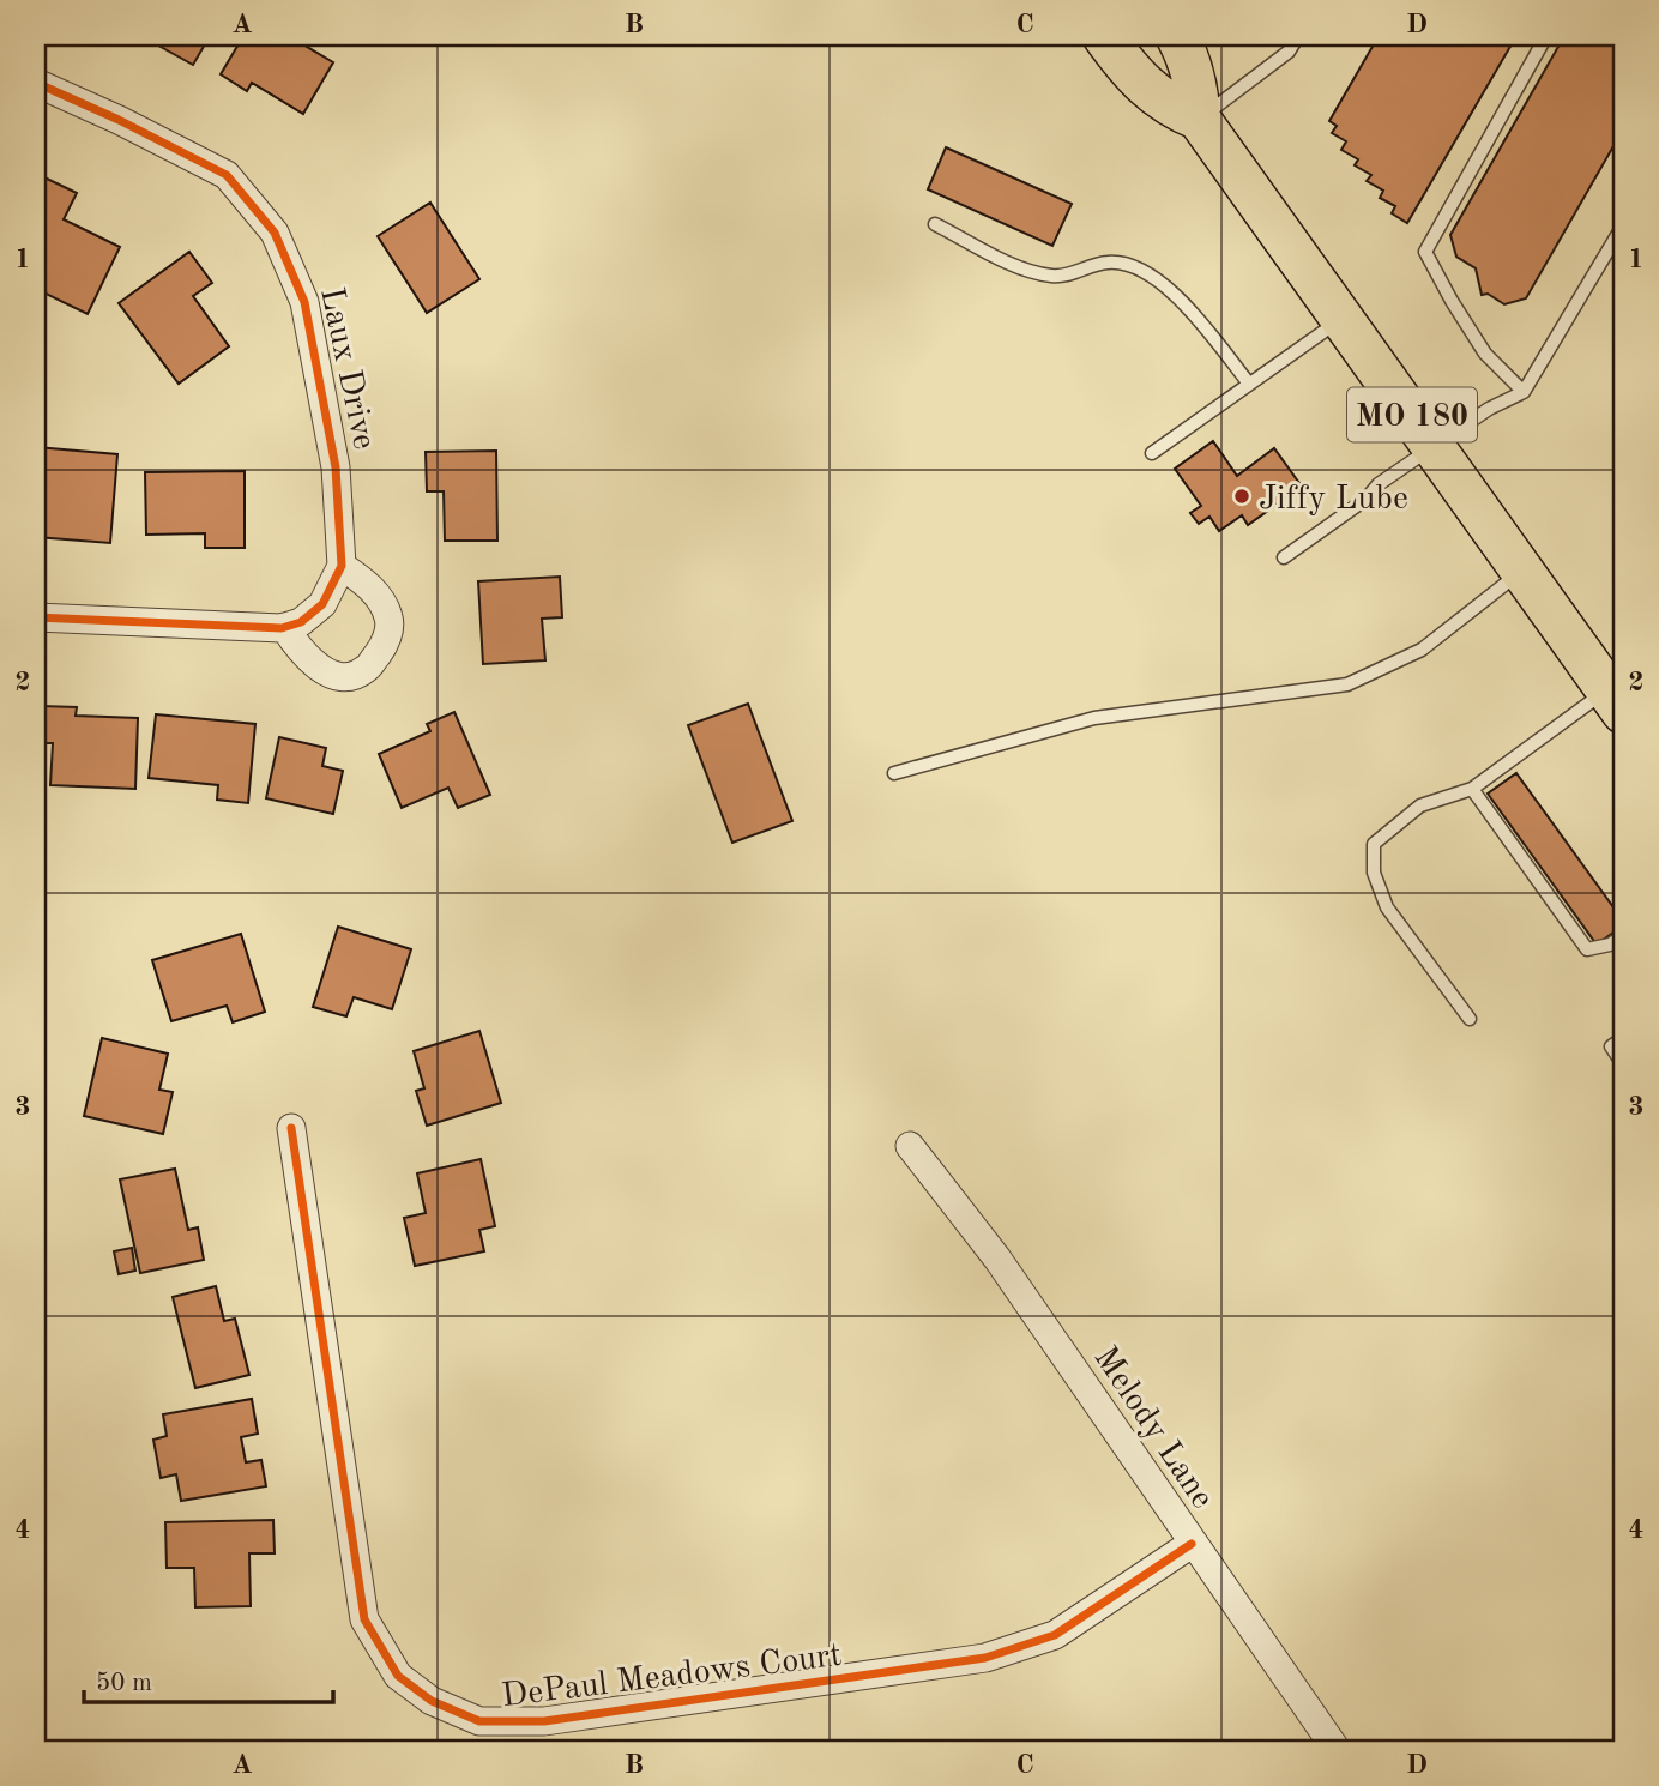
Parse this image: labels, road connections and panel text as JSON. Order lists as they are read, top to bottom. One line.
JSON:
{"streets":{"main road":["MO 180"],"street":["Laux Drive","Melody Lane","DePaul Meadows Court"]},"crossings":[["Melody Lane","DePaul Meadows Court"]],"places":["Jiffy Lube"],"scale_bar":"50 m","grid":{"columns":["A","B","C","D"],"rows":["1","2","3","4"]}}
